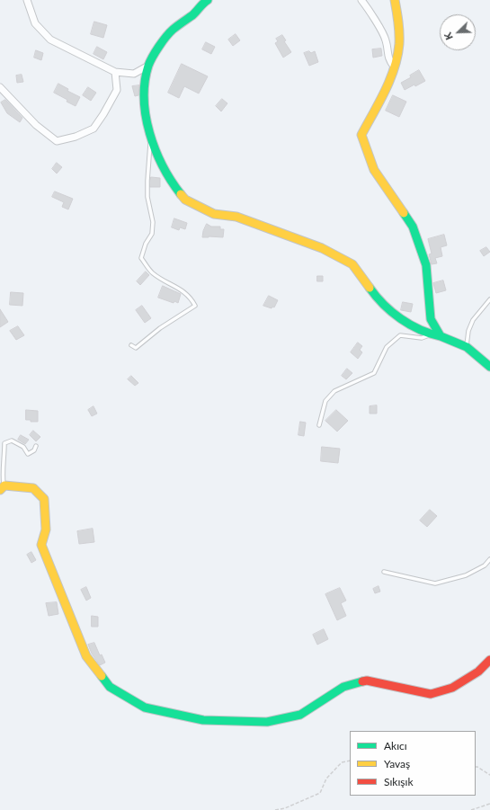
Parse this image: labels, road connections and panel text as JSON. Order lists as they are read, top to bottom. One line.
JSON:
{"legend":["Akıcı","Yavaş","Sıkışık"],"north":"bottom left"}
